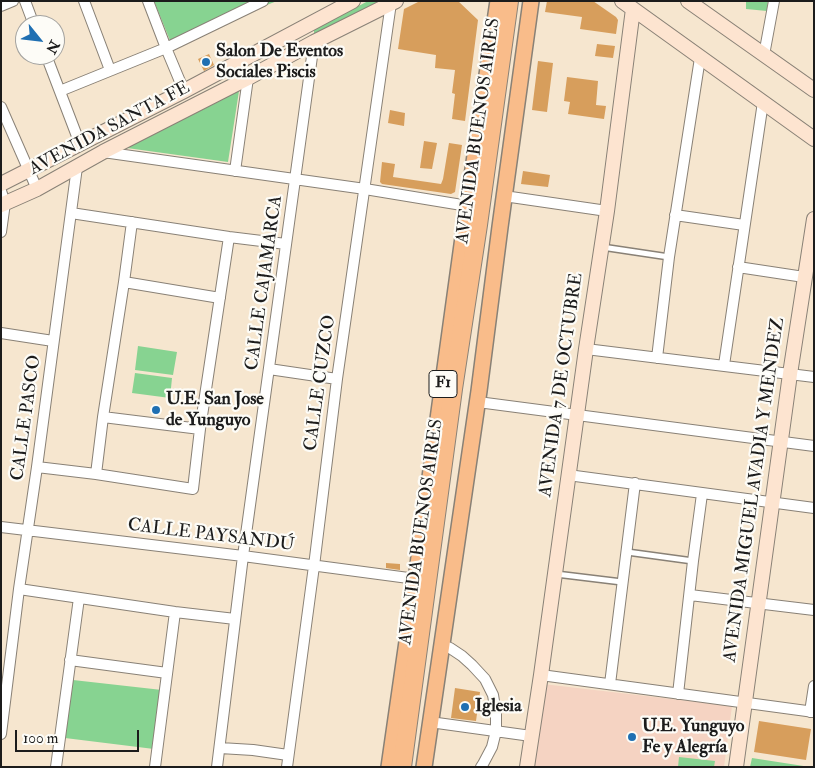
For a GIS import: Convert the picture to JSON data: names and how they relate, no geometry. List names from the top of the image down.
{
  "streets": {
    "highway": ["AVENIDA BUENOS AIRES", "F1"],
    "street": [
      "AVENIDA SANTA FE",
      "CALLE CAJAMARCA",
      "CALLE CUZCO",
      "AVENIDA 7 DE OCTUBRE",
      "CALLE PASCO",
      "AVENIDA MIGUEL AVADIA Y MENDEZ",
      "CALLE PAYSANDÚ"
    ]
  },
  "crossings": [
    ["AVENIDA SANTA FE", "CALLE CAJAMARCA"],
    ["AVENIDA SANTA FE", "CALLE CUZCO"],
    ["AVENIDA SANTA FE", "CALLE PASCO"],
    ["AVENIDA BUENOS AIRES", "CALLE PAYSANDÚ"],
    ["CALLE CAJAMARCA", "CALLE PAYSANDÚ"],
    ["CALLE CUZCO", "CALLE PAYSANDÚ"],
    ["CALLE PASCO", "CALLE PAYSANDÚ"]
  ],
  "places": [
    "Salon De Eventos Sociales Piscis",
    "U.E. San Jose de Yunguyo",
    "Iglesia",
    "U.E. Yunguyo Fe y Alegría"
  ],
  "scale_bar": "100 m",
  "north": "bottom right"
}
